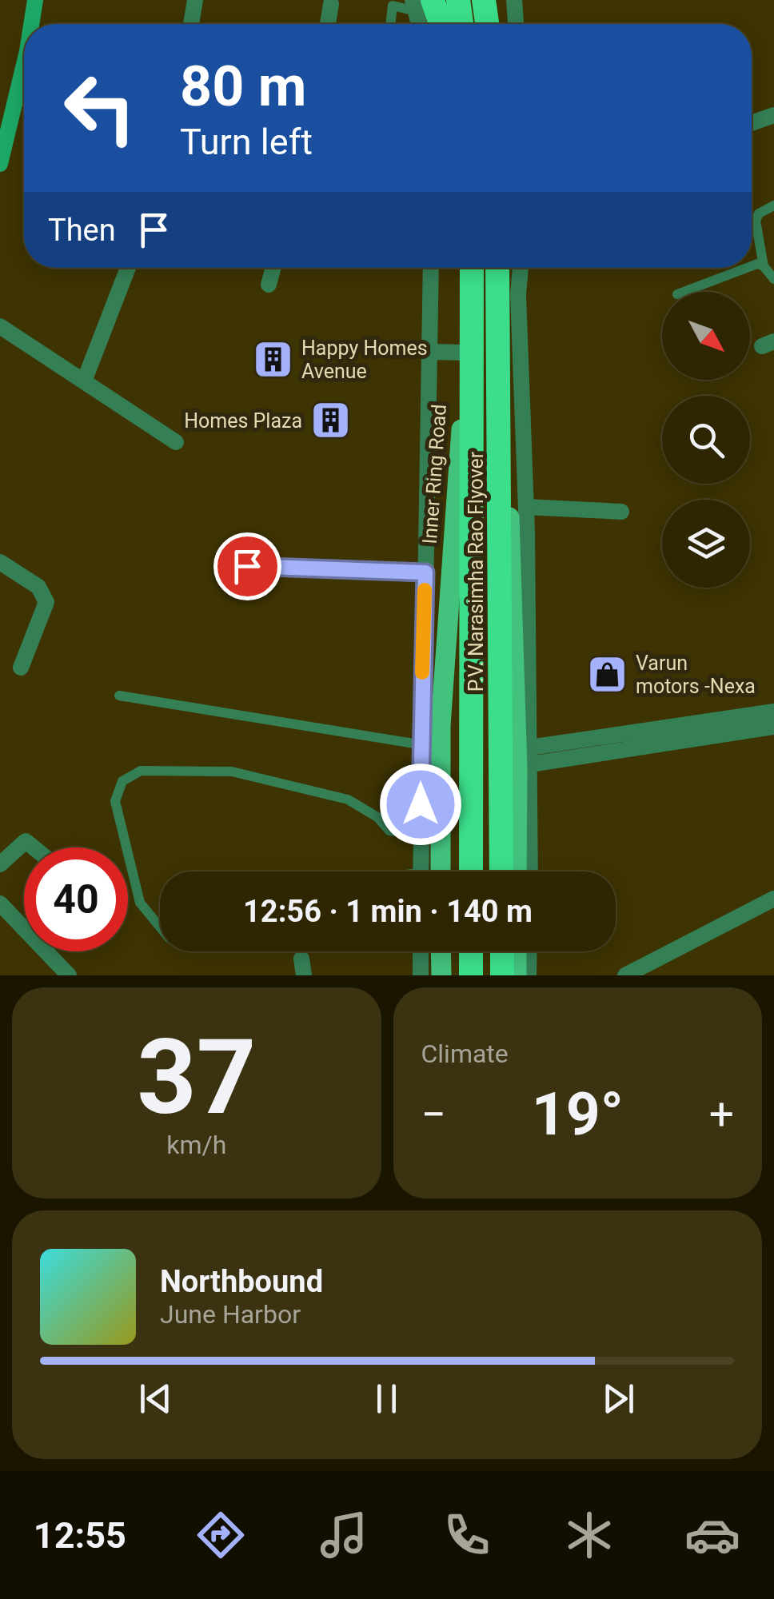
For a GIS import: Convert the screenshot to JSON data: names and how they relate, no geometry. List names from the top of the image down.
{
  "streets": {
    "highway": ["P.V. Narasimha Rao Flyover"],
    "main road": ["Inner Ring Road"]
  },
  "places": {
    "building": ["Happy Homes Avenue", "Homes Plaza"],
    "shop": ["Varun motors -Nexa"]
  },
  "north": "bottom right",
  "page": {
    "turn": ["80 m", "Turn left"],
    "then": "Then",
    "limit": "40",
    "trip": "12:56 · 1 min · 140 m",
    "tile": [
      ["37", "km/h"],
      "Climate"
    ],
    "heat": ["−", "19°", "+"],
    "song": ["Northbound", "June Harbor"],
    "tabs": "12:55"
  }
}
